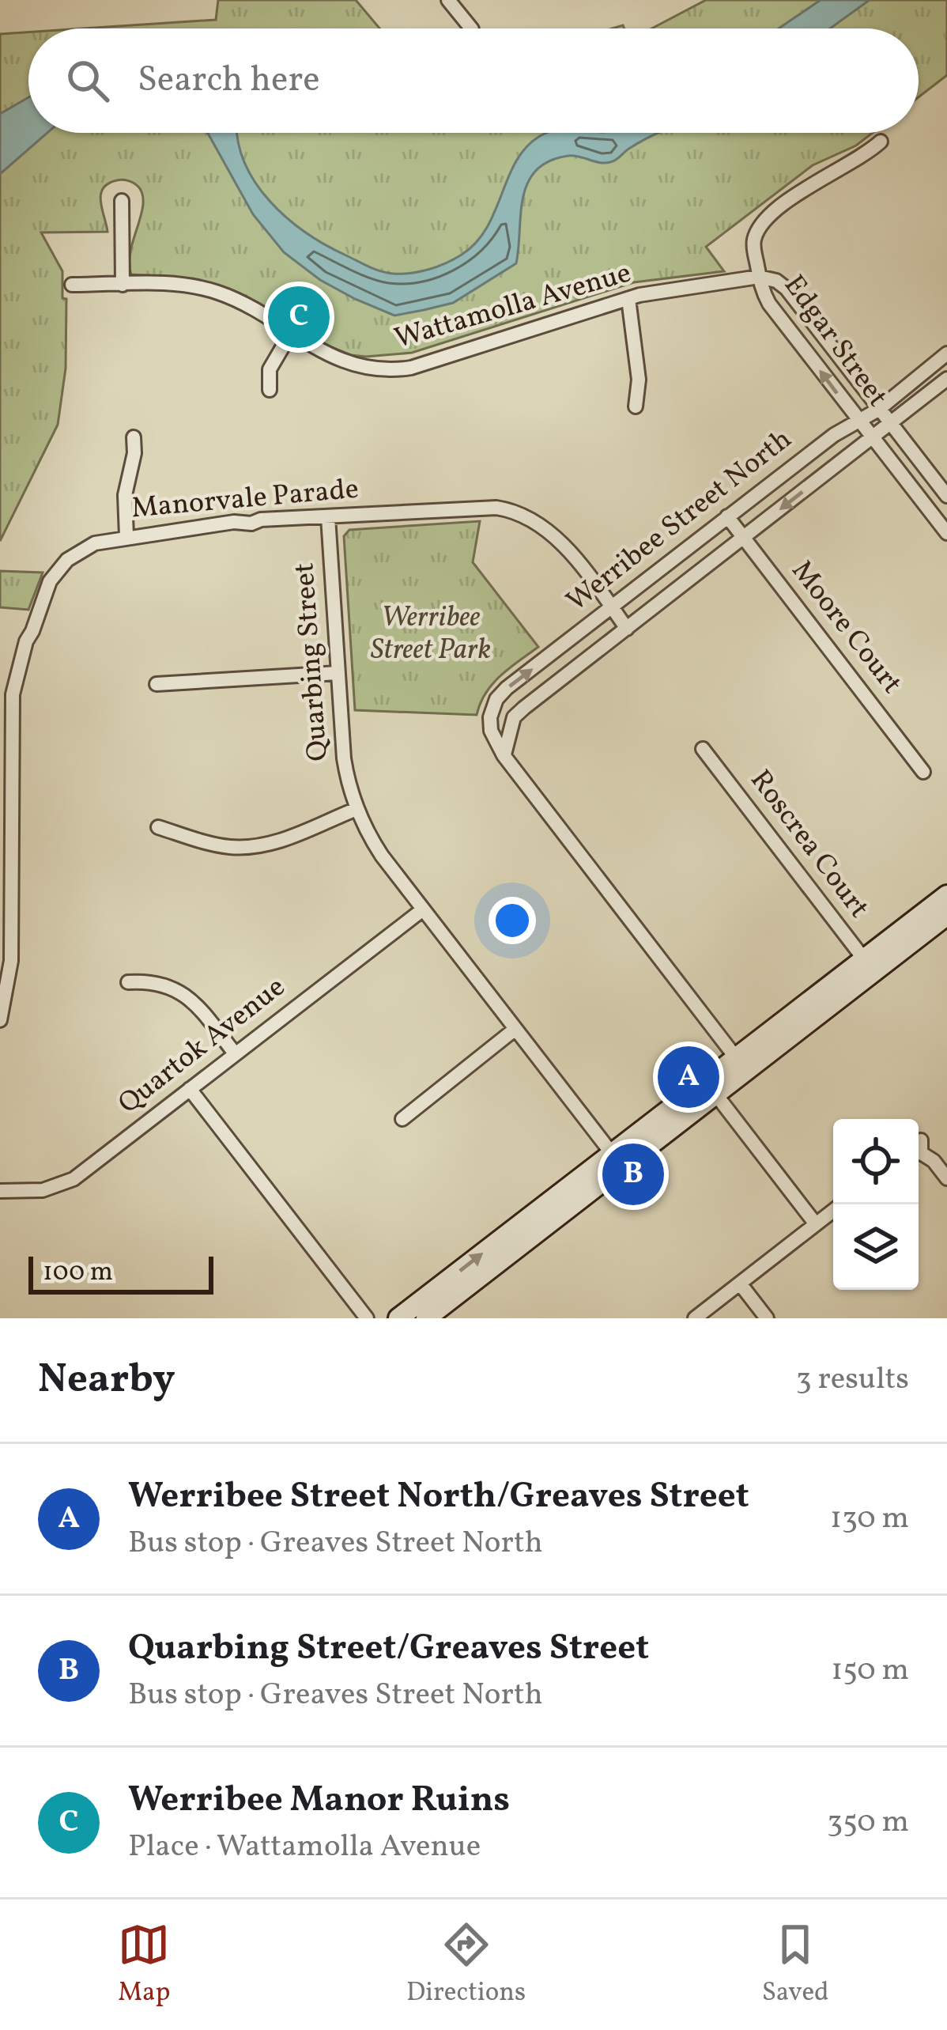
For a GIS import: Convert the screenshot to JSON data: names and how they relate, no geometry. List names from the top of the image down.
{
  "streets": {
    "street": [
      "Wattamolla Avenue",
      "Edgar Street",
      "Manorvale Parade",
      "Werribee Street North",
      "Moore Court",
      "Quarbing Street",
      "Roscrea Court",
      "Quartok Avenue"
    ]
  },
  "crossings": [
    ["Wattamolla Avenue", "Edgar Street"],
    ["Edgar Street", "Werribee Street North"],
    ["Manorvale Parade", "Werribee Street North"],
    ["Manorvale Parade", "Quarbing Street"],
    ["Werribee Street North", "Moore Court"],
    ["Quarbing Street", "Quartok Avenue"]
  ],
  "parks": ["Werribee Street Park"],
  "scale_bar": "100 m",
  "page": {
    "search": "Search here",
    "pins": ["C", "A", "B"],
    "scale": "100 m",
    "heading": ["Nearby", "3 results"],
    "list": [
      {
        "mark": "A",
        "name": "Werribee Street North/Greaves Street",
        "note": "Bus stop · Greaves Street North",
        "value": "130 m"
      },
      {
        "mark": "B",
        "name": "Quarbing Street/Greaves Street",
        "note": "Bus stop · Greaves Street North",
        "value": "150 m"
      },
      {
        "mark": "C",
        "name": "Werribee Manor Ruins",
        "note": "Place · Wattamolla Avenue",
        "value": "350 m"
      }
    ],
    "nav": ["Map", "Directions", "Saved"]
  }
}
